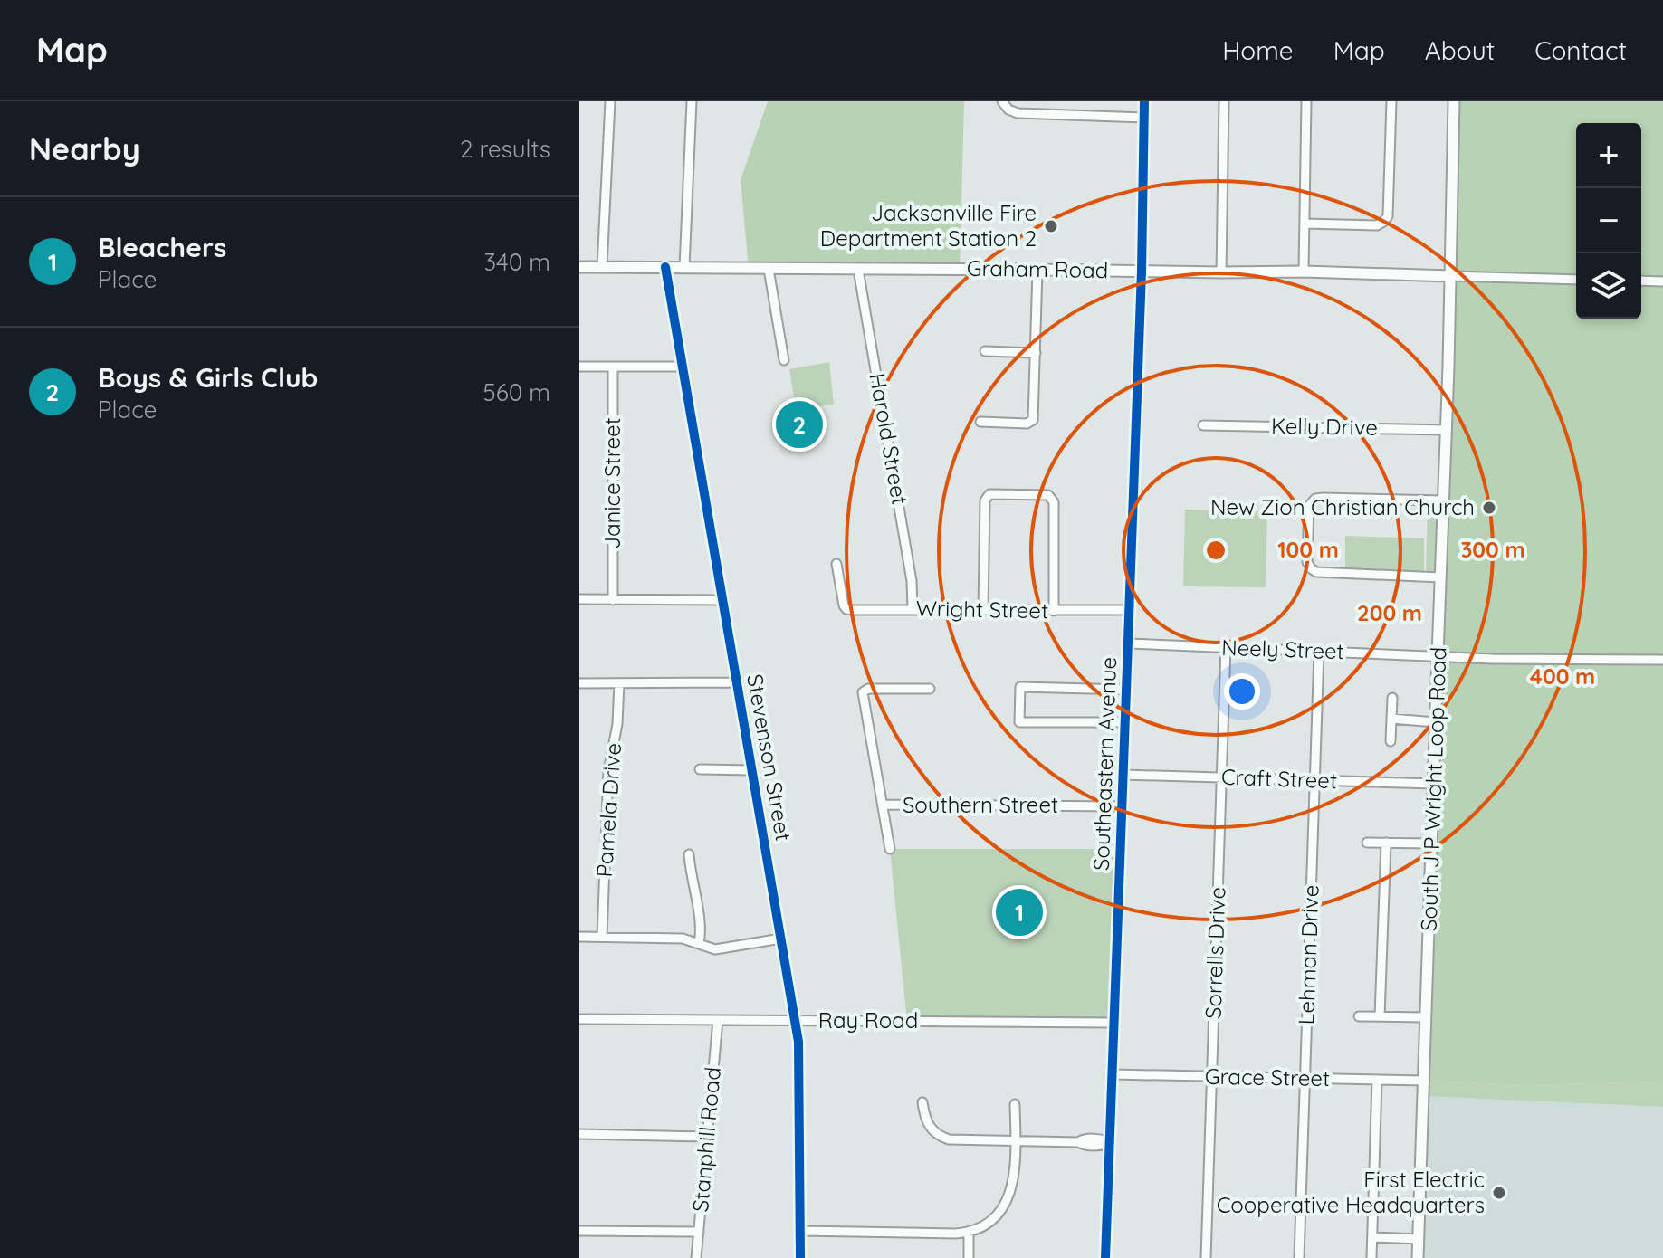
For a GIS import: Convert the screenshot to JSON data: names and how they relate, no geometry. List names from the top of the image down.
{
  "streets": {
    "main road": ["Graham Road", "South J P Wright Loop Road"],
    "street": [
      "Kelly Drive",
      "Harold Street",
      "Janice Street",
      "Wright Street",
      "Neely Street",
      "Stevenson Street",
      "Southeastern Avenue",
      "Craft Street",
      "Southern Street",
      "Pamela Drive",
      "Sorrells Drive",
      "Lehman Drive",
      "Ray Road",
      "Grace Street",
      "Stanphill Road"
    ]
  },
  "crossings": [
    ["Graham Road", "Harold Street"],
    ["Graham Road", "Stevenson Street"],
    ["Graham Road", "Southeastern Avenue"],
    ["Graham Road", "South J P Wright Loop Road"],
    ["Kelly Drive", "South J P Wright Loop Road"],
    ["Harold Street", "Wright Street"],
    ["Wright Street", "Southeastern Avenue"],
    ["Neely Street", "Southeastern Avenue"],
    ["Neely Street", "South J P Wright Loop Road"],
    ["Neely Street", "Sorrells Drive"],
    ["Neely Street", "Lehman Drive"],
    ["Stevenson Street", "Ray Road"],
    ["Southeastern Avenue", "Craft Street"],
    ["Southeastern Avenue", "Southern Street"],
    ["Southeastern Avenue", "Ray Road"],
    ["Southeastern Avenue", "Grace Street"],
    ["Craft Street", "South J P Wright Loop Road"],
    ["Craft Street", "Sorrells Drive"],
    ["Craft Street", "Lehman Drive"],
    ["South J P Wright Loop Road", "Grace Street"],
    ["Sorrells Drive", "Grace Street"],
    ["Lehman Drive", "Grace Street"],
    ["Ray Road", "Stanphill Road"]
  ],
  "places": ["Jacksonville Fire Department Station 2", "New Zion Christian Church", "First Electric Cooperative Headquarters"],
  "page": {
    "header": "Map",
    "nav": [
      "Home",
      "Map",
      "About",
      "Contact"
    ],
    "heading": ["Nearby", "2 results"],
    "map_buttons": ["+", "−"],
    "list": [
      {
        "mark": "1",
        "name": "Bleachers",
        "note": "Place",
        "value": "340 m"
      },
      {
        "mark": "2",
        "name": "Boys & Girls Club",
        "note": "Place",
        "value": "560 m"
      }
    ],
    "pins": ["2", "1"]
  },
  "rings": [
    "100 m",
    "300 m",
    "200 m",
    "400 m"
  ]
}
